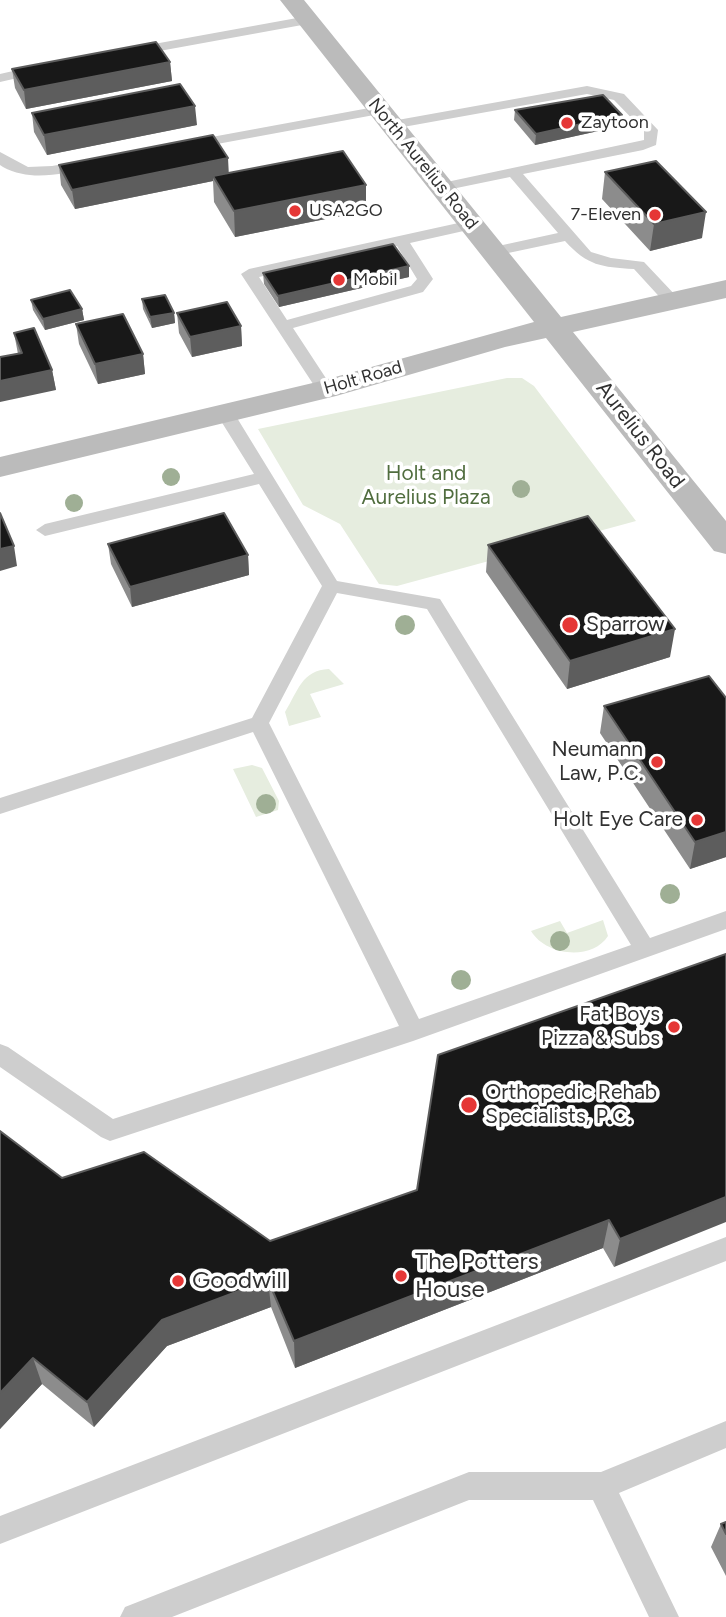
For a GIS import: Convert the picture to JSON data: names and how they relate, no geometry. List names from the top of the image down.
{
  "streets": {
    "street": ["North Aurelius Road", "Holt Road", "Aurelius Road"]
  },
  "crossings": [
    ["North Aurelius Road", "Holt Road"],
    ["North Aurelius Road", "Aurelius Road"],
    ["Holt Road", "Aurelius Road"]
  ],
  "parks": ["Holt and Aurelius Plaza"],
  "places": [
    "Zaytoon",
    "USA2GO",
    "7-Eleven",
    "Mobil",
    "Sparrow",
    "Neumann Law, P.C.",
    "Holt Eye Care",
    "Fat Boys Pizza & Subs",
    "Orthopedic Rehab Specialists, P.C.",
    "The Potters House",
    "Goodwill"
  ]
}
